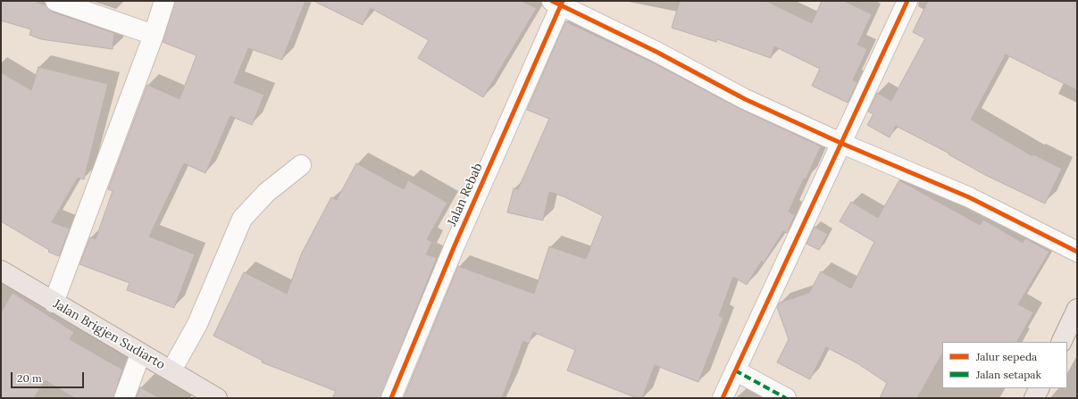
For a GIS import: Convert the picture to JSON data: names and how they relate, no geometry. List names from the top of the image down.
{
  "streets": {
    "main road": ["Jalan Brigjen Sudiarto"],
    "street": ["Jalan Rebab"]
  },
  "legend": ["Jalur sepeda", "Jalan setapak"],
  "scale_bar": "20 m"
}
